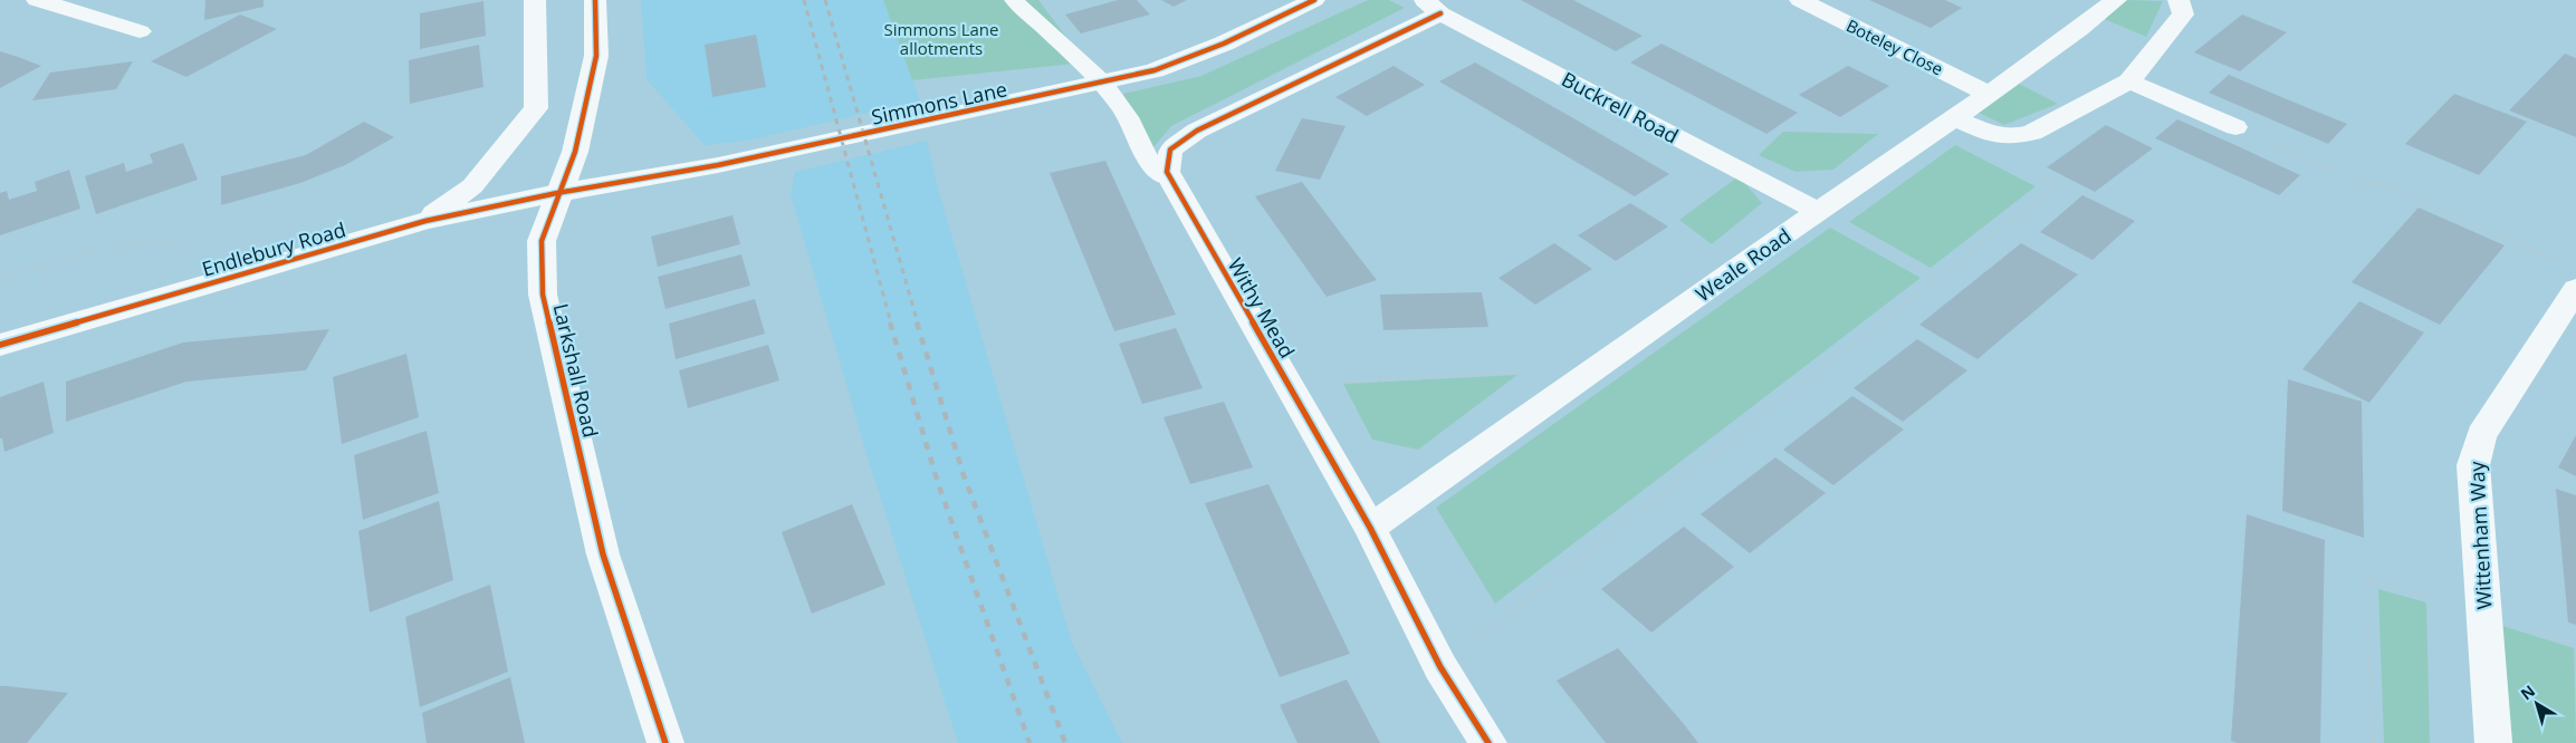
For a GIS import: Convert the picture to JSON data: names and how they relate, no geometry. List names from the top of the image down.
{
  "streets": {
    "street": [
      "Boteley Close",
      "Simmons Lane",
      "Buckrell Road",
      "Endlebury Road",
      "Weale Road",
      "Withy Mead",
      "Larkshall Road",
      "Wittenham Way"
    ]
  },
  "crossings": [
    ["Boteley Close", "Weale Road"],
    ["Simmons Lane", "Endlebury Road"],
    ["Simmons Lane", "Larkshall Road"],
    ["Buckrell Road", "Weale Road"],
    ["Buckrell Road", "Withy Mead"],
    ["Endlebury Road", "Larkshall Road"],
    ["Weale Road", "Withy Mead"]
  ],
  "parks": ["Simmons Lane allotments"],
  "north": "top left"
}
